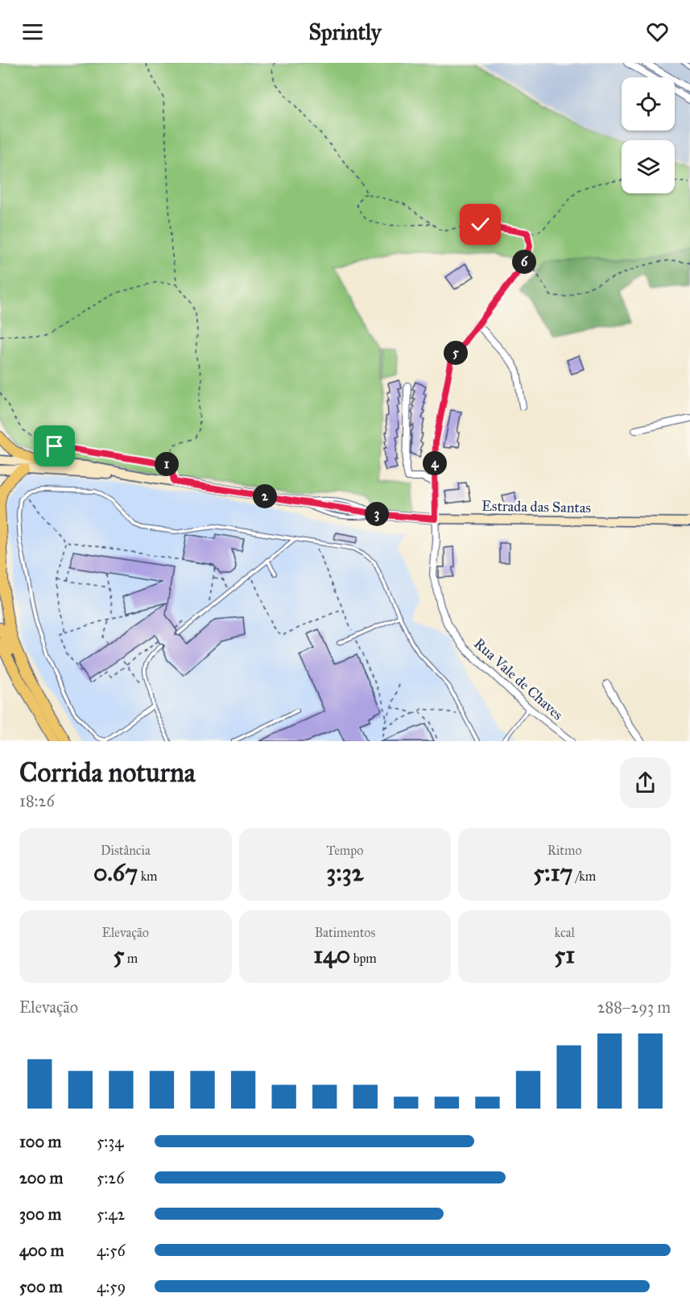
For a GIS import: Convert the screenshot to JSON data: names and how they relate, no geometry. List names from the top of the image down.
{
  "streets": {
    "main road": ["Estrada das Santas"],
    "street": ["Rua Vale de Chaves"]
  },
  "crossings": [
    ["Estrada das Santas", "Rua Vale de Chaves"]
  ],
  "page": {
    "header": "Sprintly",
    "pins": [
      "6",
      "5",
      "4",
      "1",
      "2",
      "3"
    ],
    "heading": ["Corrida noturna", "18:26"],
    "stats": [
      ["Distância", "0.67 km"],
      ["Tempo", "3:32"],
      ["Ritmo", "5:17 /km"],
      ["Elevação", "5 m"],
      ["Batimentos", "140 bpm"],
      ["kcal", "51"]
    ],
    "chart": ["Elevação", "288–293 m"],
    "list": [
      {
        "name": "100 m",
        "note": "5:34"
      },
      {
        "name": "200 m",
        "note": "5:26"
      },
      {
        "name": "300 m",
        "note": "5:42"
      },
      {
        "name": "400 m",
        "note": "4:56"
      },
      {
        "name": "500 m",
        "note": "4:59"
      }
    ]
  }
}
